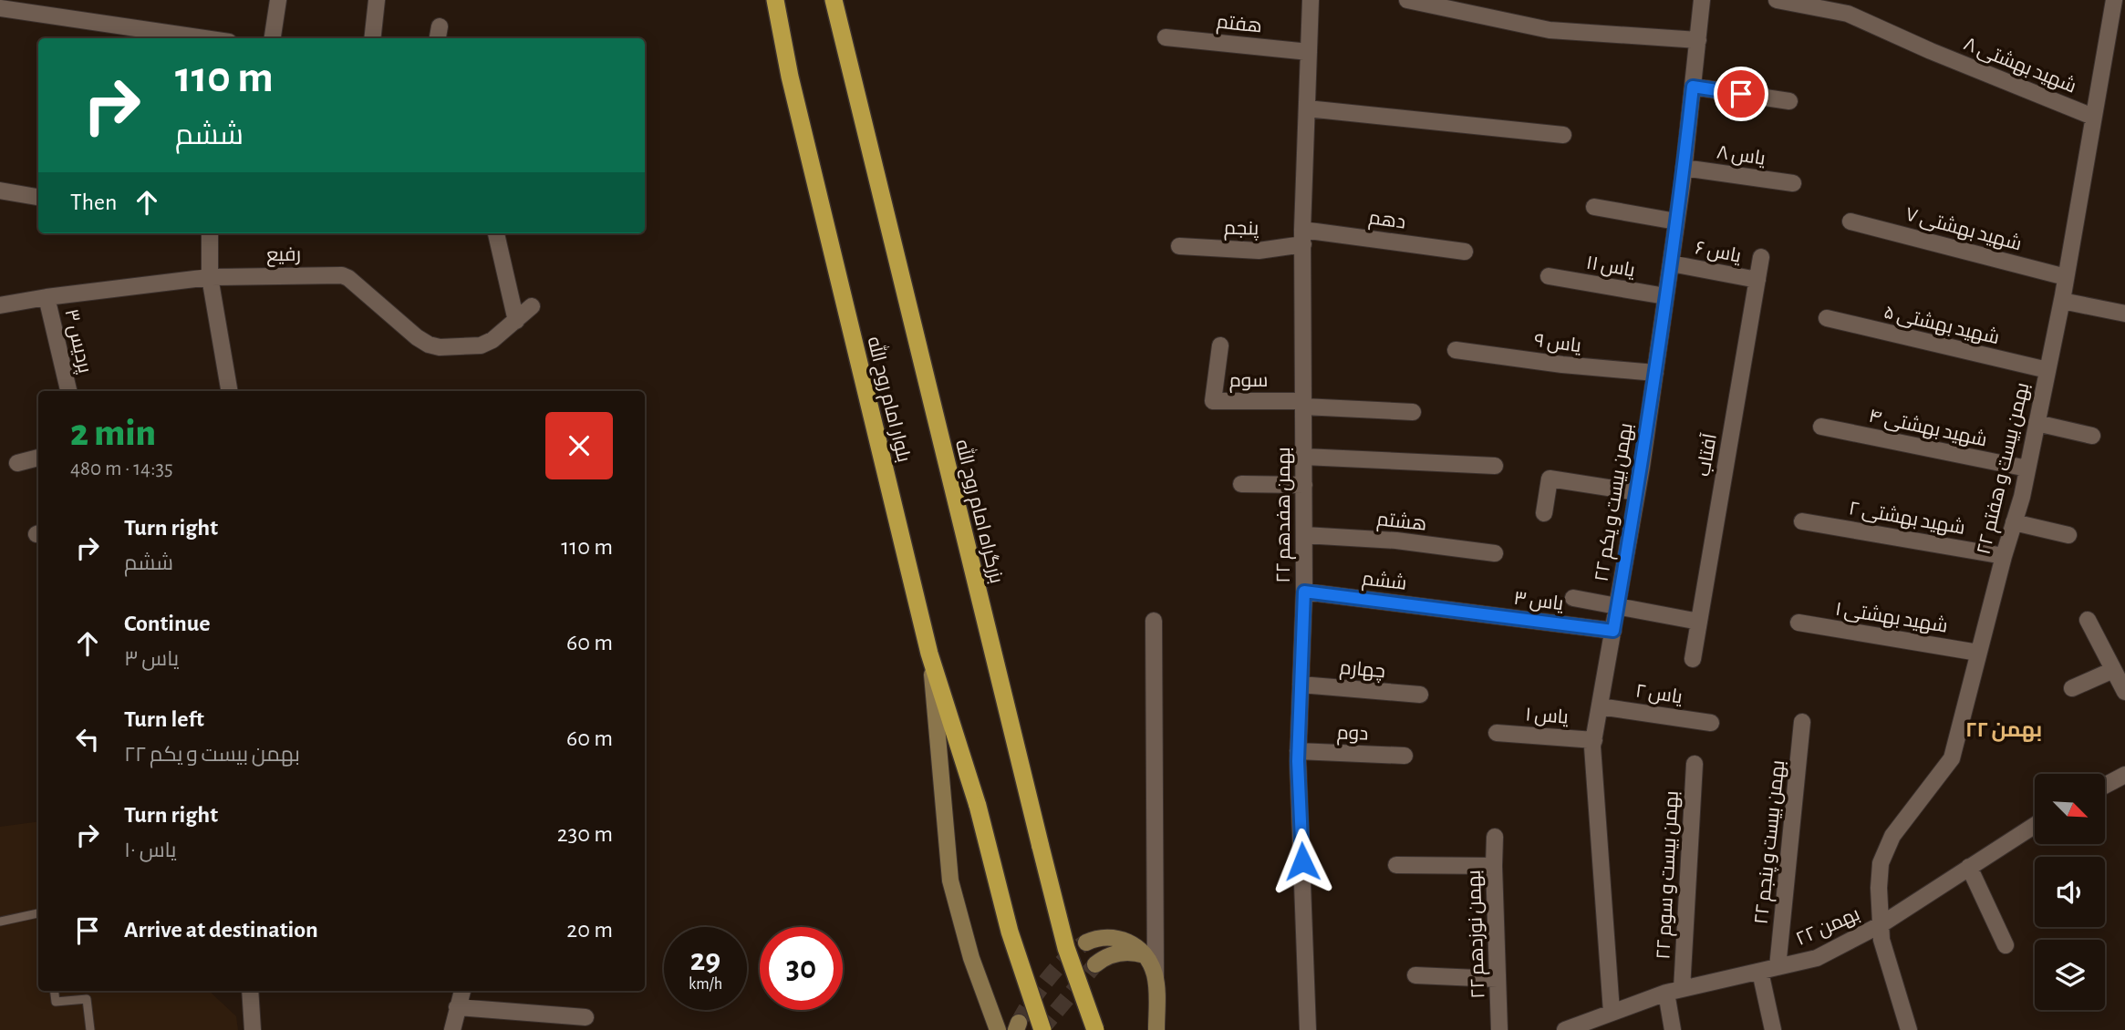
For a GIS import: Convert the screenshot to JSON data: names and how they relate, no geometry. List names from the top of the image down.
{
  "streets": {
    "highway": ["بلوار امام روح الله", "بزرگراه امام روح الله"],
    "street": [
      "هفتم",
      "شهید بهشتی ۸",
      "یاس ۸",
      "دهم",
      "پنجم",
      "شهید بهشتی ۷",
      "یاس ۶",
      "رفیع",
      "یاس ۱۱",
      "شهید بهشتی ۵",
      "پردیس ۳",
      "یاس ۹",
      "سوم",
      "شهید بهشتی ۴",
      "آفتاب",
      "۲۲ بهمن بیست و هفتم",
      "۲۲ بهمن بیست و یکم",
      "۲۲ بهمن هفدهم",
      "شهید بهشتی ۲",
      "هشتم",
      "ششم",
      "یاس ۳",
      "شهید بهشتی ۱",
      "چهارم",
      "یاس ۲",
      "یاس ۱",
      "دوم",
      "۲۲ بهمن بیست و پنجم",
      "۲۲ بهمن بیست و سوم",
      "۲۲ بهمن",
      "۲۲ بهمن نوزدهم"
    ]
  },
  "crossings": [
    ["هفتم", "۲۲ بهمن هفدهم"],
    ["شهید بهشتی ۸", "۲۲ بهمن بیست و هفتم"],
    ["یاس ۸", "۲۲ بهمن بیست و یکم"],
    ["دهم", "پنجم"],
    ["دهم", "۲۲ بهمن هفدهم"],
    ["پنجم", "۲۲ بهمن هفدهم"],
    ["شهید بهشتی ۷", "۲۲ بهمن بیست و هفتم"],
    ["یاس ۶", "آفتاب"],
    ["یاس ۶", "۲۲ بهمن بیست و یکم"],
    ["رفیع", "پردیس ۳"],
    ["یاس ۱۱", "۲۲ بهمن بیست و یکم"],
    ["شهید بهشتی ۵", "۲۲ بهمن بیست و هفتم"],
    ["یاس ۹", "۲۲ بهمن بیست و یکم"],
    ["سوم", "۲۲ بهمن هفدهم"],
    ["شهید بهشتی ۴", "۲۲ بهمن بیست و هفتم"],
    ["۲۲ بهمن بیست و هفتم", "شهید بهشتی ۲"],
    ["۲۲ بهمن بیست و هفتم", "شهید بهشتی ۱"],
    ["۲۲ بهمن بیست و هفتم", "۲۲ بهمن"],
    ["۲۲ بهمن بیست و یکم", "یاس ۳"],
    ["۲۲ بهمن بیست و یکم", "یاس ۲"],
    ["۲۲ بهمن بیست و یکم", "یاس ۱"],
    ["۲۲ بهمن بیست و یکم", "۲۲ بهمن"],
    ["۲۲ بهمن هفدهم", "هشتم"],
    ["۲۲ بهمن هفدهم", "ششم"],
    ["۲۲ بهمن هفدهم", "چهارم"],
    ["۲۲ بهمن هفدهم", "دوم"],
    ["ششم", "یاس ۳"],
    ["۲۲ بهمن بیست و پنجم", "۲۲ بهمن"],
    ["۲۲ بهمن بیست و سوم", "۲۲ بهمن"]
  ],
  "districts": ["۲۲ بهمن"],
  "north": "bottom right",
  "page": {
    "turn": ["110 m", "ششم"],
    "then": "Then",
    "heading": ["2 min", "480 m · 14:35"],
    "list": [
      {
        "name": "Turn right",
        "note": "ششم",
        "value": "110 m"
      },
      {
        "name": "Continue",
        "note": "یاس ۳",
        "value": "60 m"
      },
      {
        "name": "Turn left",
        "note": "۲۲ بهمن بیست و یکم",
        "value": "60 m"
      },
      {
        "name": "Turn right",
        "note": "یاس ۱۰",
        "value": "230 m"
      },
      {
        "name": "Arrive at destination",
        "value": "20 m"
      }
    ],
    "speed": "29 km/h",
    "limit": "30"
  }
}
